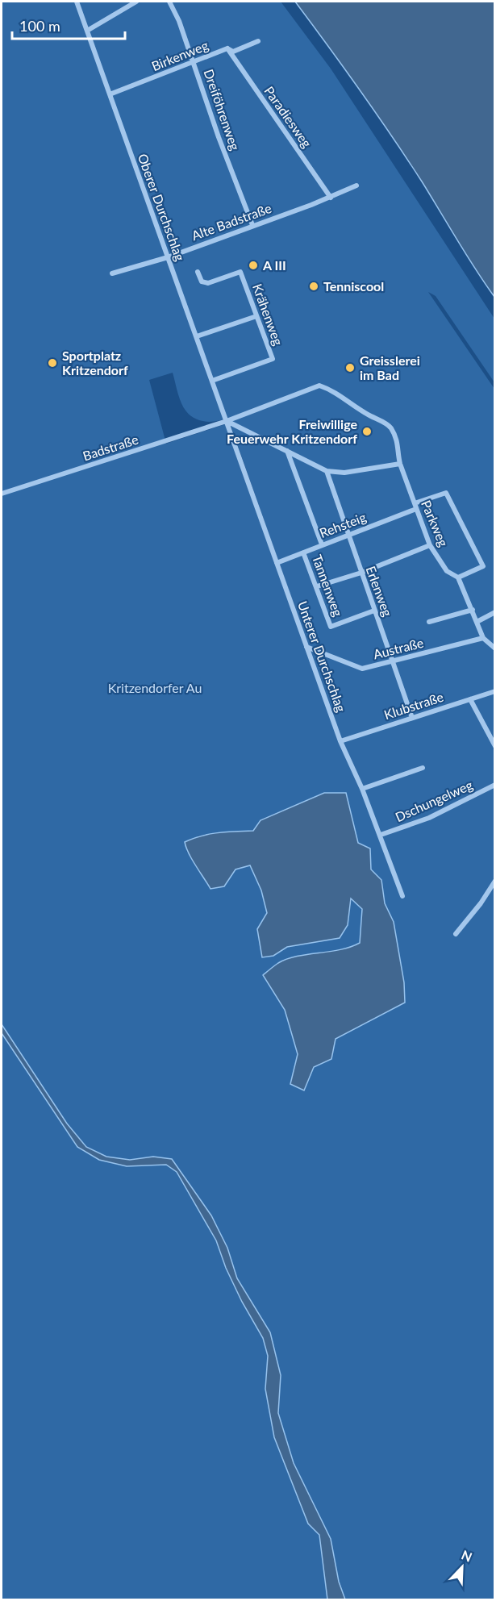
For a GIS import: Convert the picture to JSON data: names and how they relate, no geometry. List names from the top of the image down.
{
  "streets": {
    "street": [
      "Birkenweg",
      "Dreiföhrenweg",
      "Paradiesweg",
      "Oberer Durchschlag",
      "Alte Badstraße",
      "Krähenweg",
      "Badstraße",
      "Parkweg",
      "Rehsteig",
      "Tannenweg",
      "Erlenweg",
      "Austraße",
      "Unterer Durchschlag",
      "Klubstraße",
      "Dschungelweg"
    ]
  },
  "crossings": [
    ["Birkenweg", "Dreiföhrenweg"],
    ["Birkenweg", "Paradiesweg"],
    ["Birkenweg", "Oberer Durchschlag"],
    ["Dreiföhrenweg", "Alte Badstraße"],
    ["Paradiesweg", "Alte Badstraße"],
    ["Oberer Durchschlag", "Alte Badstraße"],
    ["Oberer Durchschlag", "Krähenweg"],
    ["Oberer Durchschlag", "Badstraße"],
    ["Oberer Durchschlag", "Unterer Durchschlag"],
    ["Badstraße", "Parkweg"],
    ["Badstraße", "Unterer Durchschlag"],
    ["Parkweg", "Rehsteig"],
    ["Parkweg", "Austraße"],
    ["Rehsteig", "Tannenweg"],
    ["Rehsteig", "Erlenweg"],
    ["Rehsteig", "Unterer Durchschlag"],
    ["Tannenweg", "Erlenweg"],
    ["Erlenweg", "Austraße"],
    ["Erlenweg", "Klubstraße"],
    ["Austraße", "Unterer Durchschlag"],
    ["Unterer Durchschlag", "Klubstraße"],
    ["Unterer Durchschlag", "Dschungelweg"]
  ],
  "parks": ["Kritzendorfer Au"],
  "places": [
    "A III",
    "Tenniscool",
    "Sportplatz Kritzendorf",
    "Greisslerei im Bad",
    "Freiwillige Feuerwehr Kritzendorf"
  ],
  "scale_bar": "100 m",
  "north": "top right"
}
